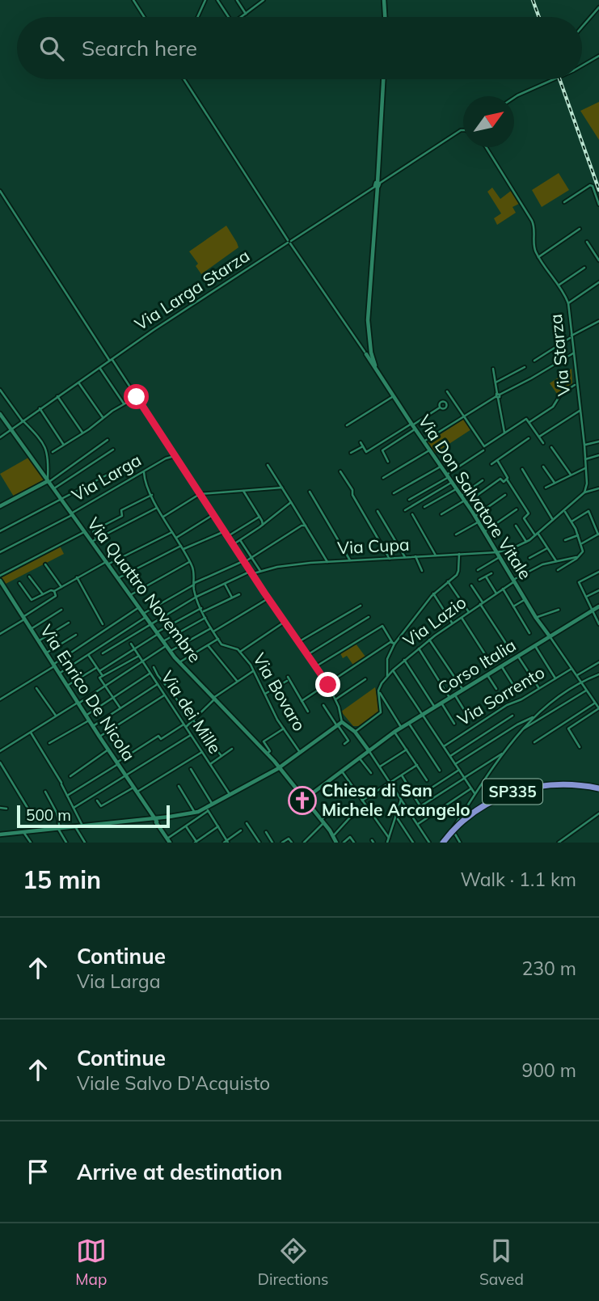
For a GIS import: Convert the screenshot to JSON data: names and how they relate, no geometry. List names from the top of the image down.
{
  "streets": {
    "highway": ["SP335"],
    "street": [
      "Via Larga Starza",
      "Via Starza",
      "Via Larga",
      "Via Don Salvatore Vitale",
      "Via Cupa",
      "Via Quattro Novembre",
      "Via Lazio",
      "Corso Italia",
      "Via Bovaro",
      "Via Enrico De Nicola",
      "Via Sorrento",
      "Via dei Mille"
    ]
  },
  "crossings": [
    ["Via Larga Starza", "Via Don Salvatore Vitale"],
    ["Via Larga Starza", "Via Quattro Novembre"],
    ["Via Starza", "Via Cupa"],
    ["Via Larga", "Via Quattro Novembre"],
    ["Via Larga", "Via Bovaro"],
    ["Via Don Salvatore Vitale", "Via Cupa"],
    ["Via Don Salvatore Vitale", "Via Lazio"],
    ["Via Don Salvatore Vitale", "Corso Italia"],
    ["Via Cupa", "Via Quattro Novembre"],
    ["Via Cupa", "Via Bovaro"],
    ["Via Quattro Novembre", "Corso Italia"]
  ],
  "places": {
    "church": ["Chiesa di San Michele Arcangelo"]
  },
  "scale_bar": "500 m",
  "north": "top right",
  "page": {
    "search": "Search here",
    "scale": "500 m",
    "heading": ["15 min", "Walk · 1.1 km"],
    "list": [
      ["Continue", "Via Larga", "230 m"],
      ["Continue", "Viale Salvo D'Acquisto", "900 m"],
      "Arrive at destination"
    ],
    "nav": ["Map", "Directions", "Saved"]
  }
}
